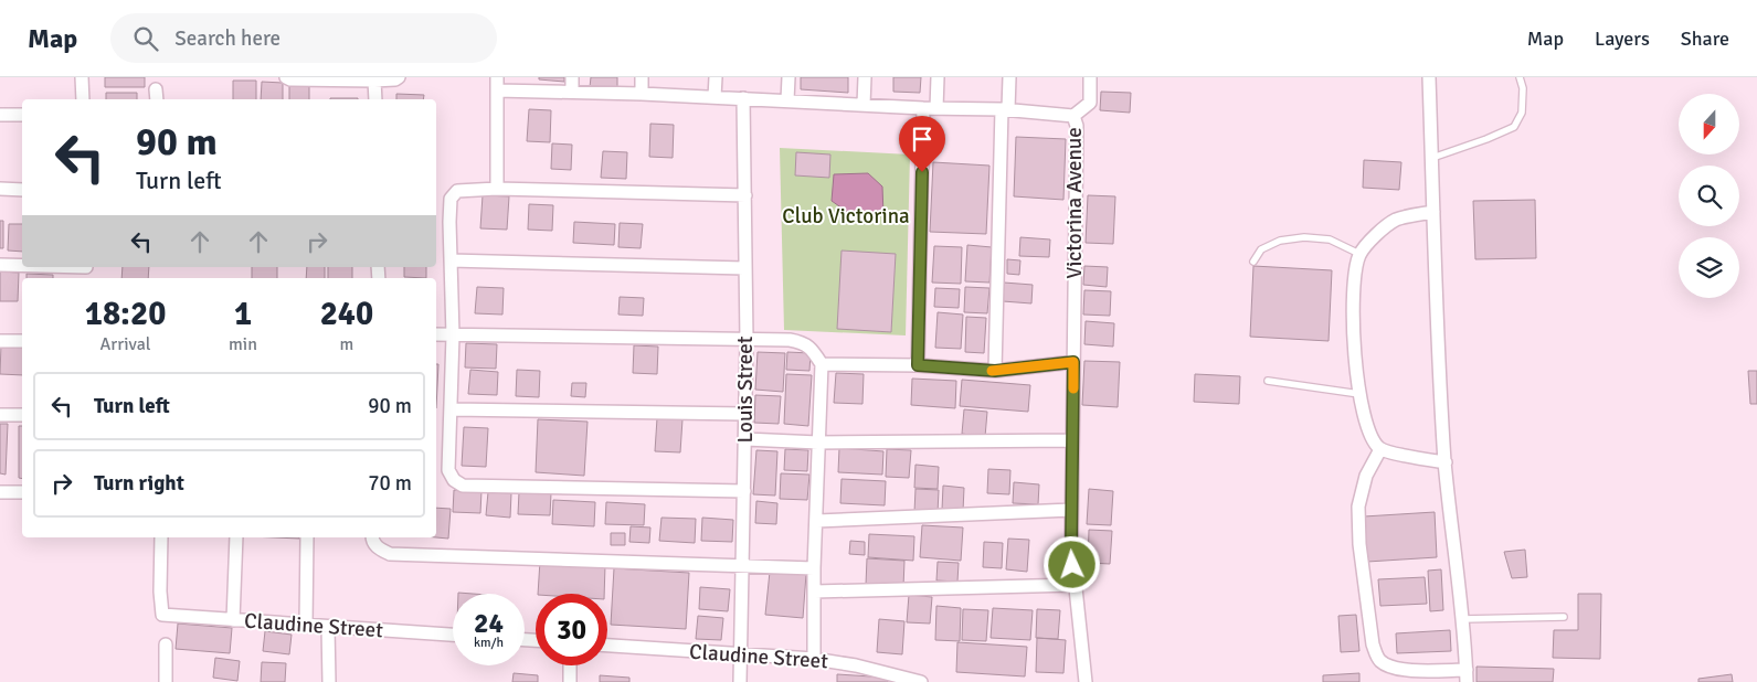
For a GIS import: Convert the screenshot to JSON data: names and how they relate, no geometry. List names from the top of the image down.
{
  "streets": {
    "street": ["Victorina Avenue", "Louis Street", "Claudine Street"]
  },
  "crossings": [
    ["Victorina Avenue", "Louis Street"],
    ["Louis Street", "Claudine Street"]
  ],
  "parks": ["Club Victorina"],
  "north": "bottom",
  "page": {
    "header": "Map",
    "search": "Search here",
    "nav": ["Map", "Layers", "Share"],
    "turn": ["90 m", "Turn left"],
    "eta": [
      "18:20",
      "Arrival",
      "1",
      "min",
      "240",
      "m"
    ],
    "list": [
      {
        "name": "Turn left",
        "value": "90 m"
      },
      {
        "name": "Turn right",
        "value": "70 m"
      }
    ],
    "speed": "24 km/h",
    "limit": "30"
  }
}
